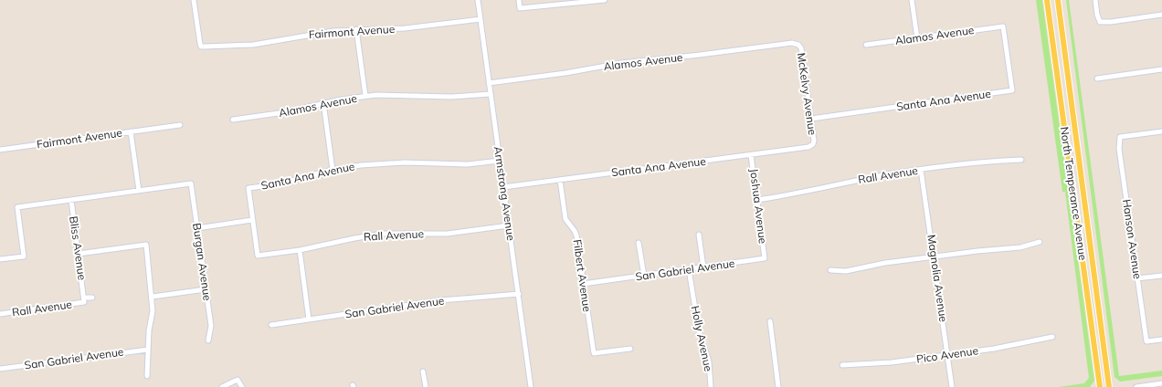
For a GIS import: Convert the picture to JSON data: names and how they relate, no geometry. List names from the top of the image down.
{
  "streets": {
    "main road": ["North Temperance Avenue"],
    "street": [
      "Fairmont Avenue",
      "Alamos Avenue",
      "McKelvy Avenue",
      "Santa Ana Avenue",
      "Rall Avenue",
      "Armstrong Avenue",
      "Joshua Avenue",
      "Hanson Avenue",
      "Bliss Avenue",
      "Burgan Avenue",
      "San Gabriel Avenue",
      "Filbert Avenue",
      "Magnolia Avenue",
      "Holly Avenue",
      "Pico Avenue"
    ]
  },
  "crossings": [
    ["Fairmont Avenue", "Armstrong Avenue"],
    ["Alamos Avenue", "McKelvy Avenue"],
    ["Alamos Avenue", "Santa Ana Avenue"],
    ["Alamos Avenue", "Armstrong Avenue"],
    ["McKelvy Avenue", "Santa Ana Avenue"],
    ["Santa Ana Avenue", "Rall Avenue"],
    ["Santa Ana Avenue", "Armstrong Avenue"],
    ["Santa Ana Avenue", "Joshua Avenue"],
    ["Santa Ana Avenue", "Filbert Avenue"],
    ["Rall Avenue", "Armstrong Avenue"],
    ["Rall Avenue", "Joshua Avenue"],
    ["Rall Avenue", "Bliss Avenue"],
    ["Rall Avenue", "Magnolia Avenue"],
    ["Armstrong Avenue", "San Gabriel Avenue"],
    ["Joshua Avenue", "San Gabriel Avenue"],
    ["San Gabriel Avenue", "Filbert Avenue"],
    ["San Gabriel Avenue", "Holly Avenue"],
    ["Magnolia Avenue", "Pico Avenue"]
  ]
}
